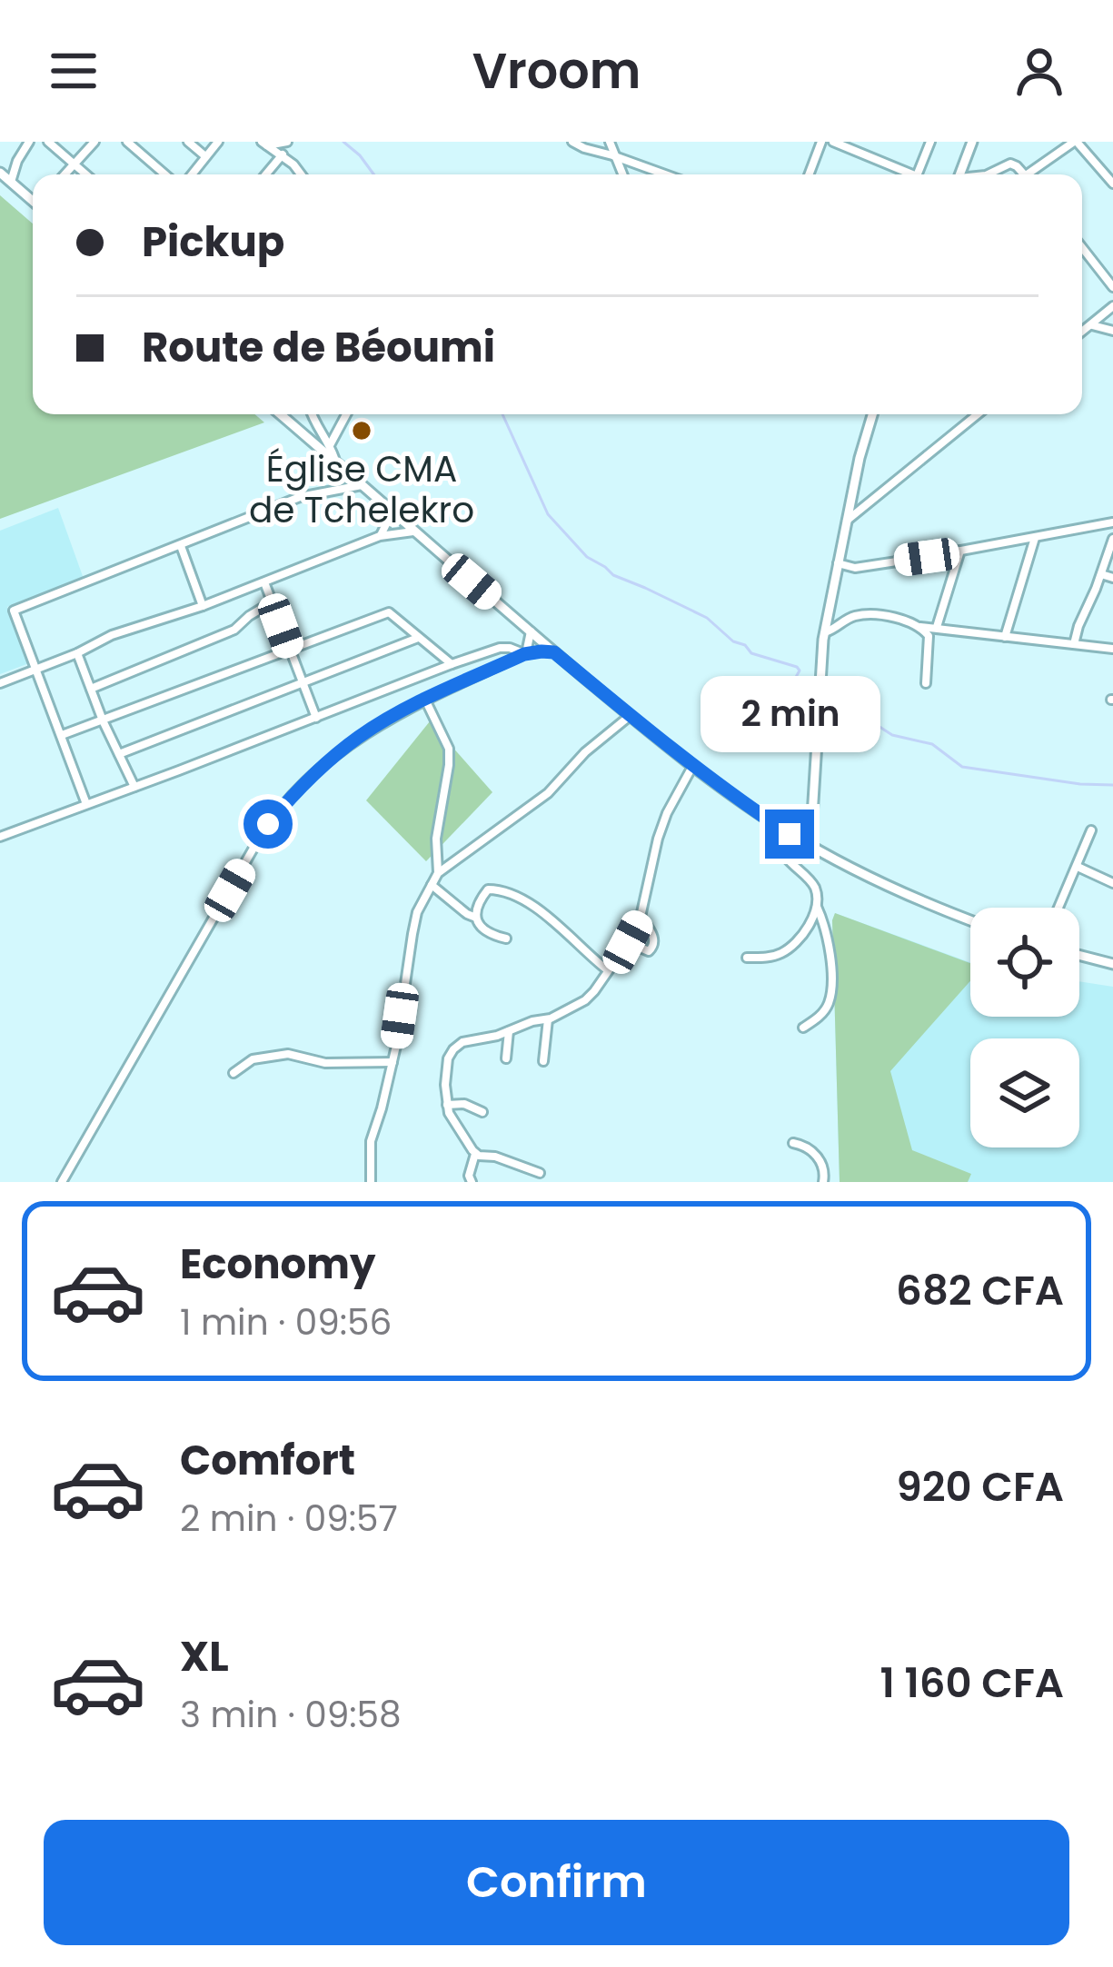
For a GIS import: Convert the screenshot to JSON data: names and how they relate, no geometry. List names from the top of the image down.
{
  "places": ["Église CMA de Tchelekro"],
  "page": {
    "header": "Vroom",
    "banner": ["Pickup", "Route de Béoumi"],
    "bubble": "2 min",
    "list": [
      {
        "name": "Economy",
        "note": "1 min · 09:56",
        "value": "682 CFA"
      },
      {
        "name": "Comfort",
        "note": "2 min · 09:57",
        "value": "920 CFA"
      },
      {
        "name": "XL",
        "note": "3 min · 09:58",
        "value": "1 160 CFA"
      }
    ],
    "buttons": "Confirm"
  }
}
